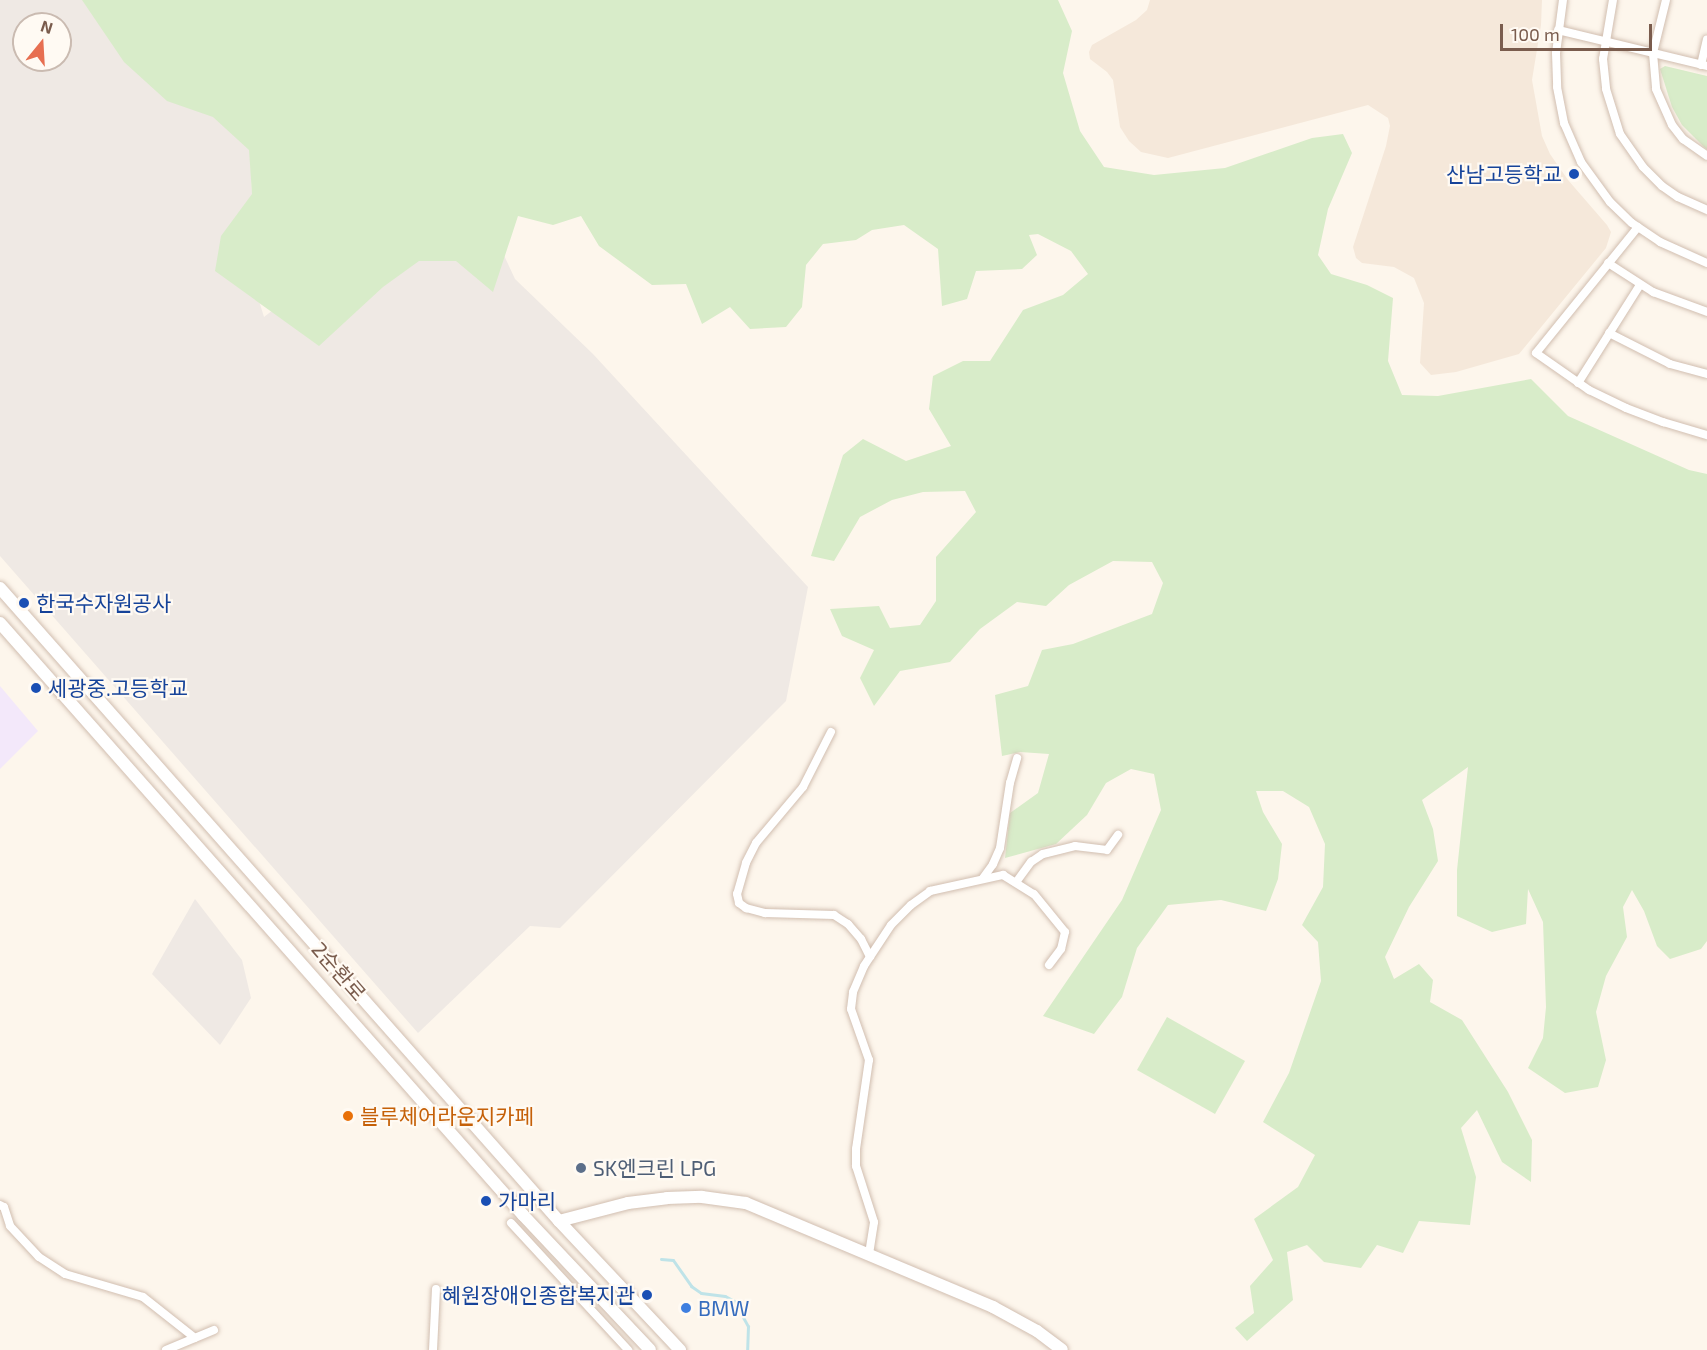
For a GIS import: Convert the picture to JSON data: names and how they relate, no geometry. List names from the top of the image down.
{
  "streets": {
    "street": ["2순환로"]
  },
  "places": [
    "산남고등학교",
    "한국수자원공사",
    "세광중.고등학교",
    "블루체어라운지카페",
    "SK엔크린 LPG",
    "가마리",
    "혜원장애인종합복지관",
    "BMW"
  ],
  "scale_bar": "100 m",
  "north": "top"
}
